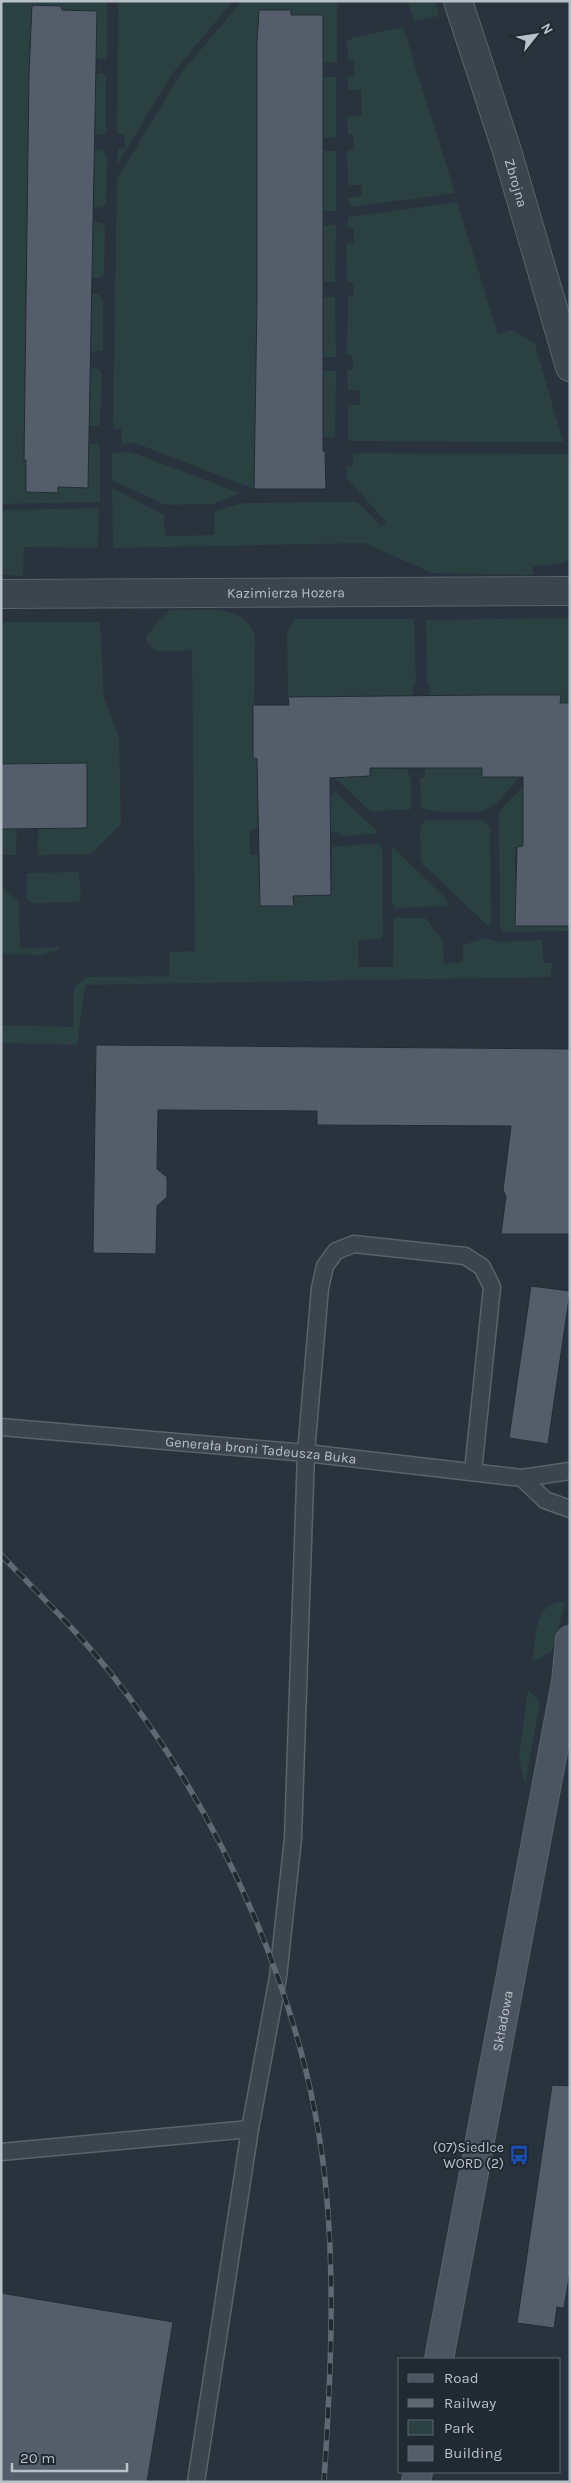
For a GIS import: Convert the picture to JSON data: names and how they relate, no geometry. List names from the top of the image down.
{
  "streets": {
    "main road": ["Składowa"],
    "street": ["Zbrojna", "Kazimierza Hozera"],
    "lane": ["Generała broni Tadeusza Buka"]
  },
  "places": {
    "bus stop": ["(07)Siedlce WORD (2)"]
  },
  "legend": [
    "Road",
    "Railway",
    "Park",
    "Building"
  ],
  "scale_bar": "20 m",
  "north": "top right"
}
